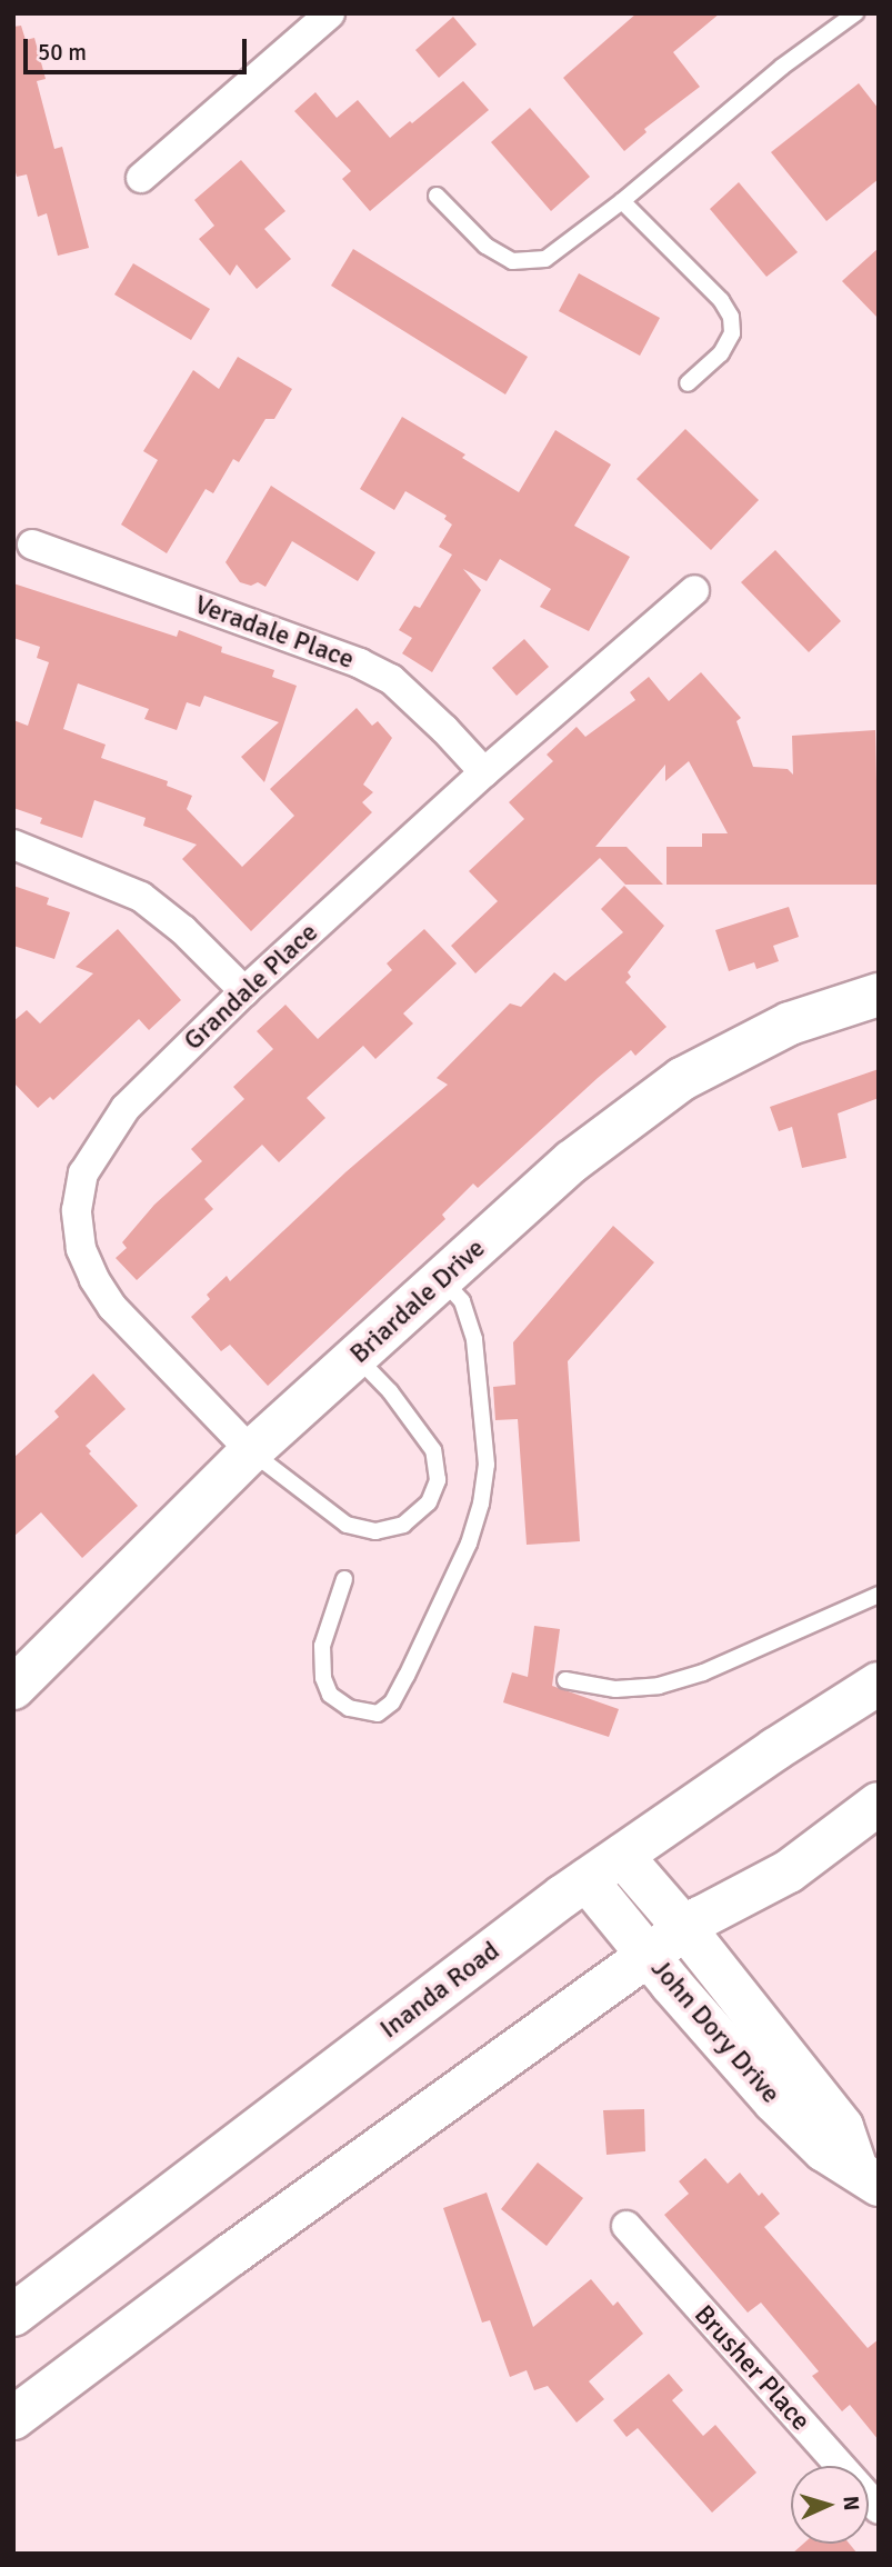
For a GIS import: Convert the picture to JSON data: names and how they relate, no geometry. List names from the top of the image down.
{
  "streets": {
    "street": [
      "Veradale Place",
      "Grandale Place",
      "Briardale Drive",
      "Inanda Road",
      "John Dory Drive",
      "Brusher Place"
    ]
  },
  "crossings": [
    ["Veradale Place", "Grandale Place"],
    ["Grandale Place", "Briardale Drive"],
    ["Inanda Road", "John Dory Drive"]
  ],
  "scale_bar": "50 m",
  "north": "right"
}
